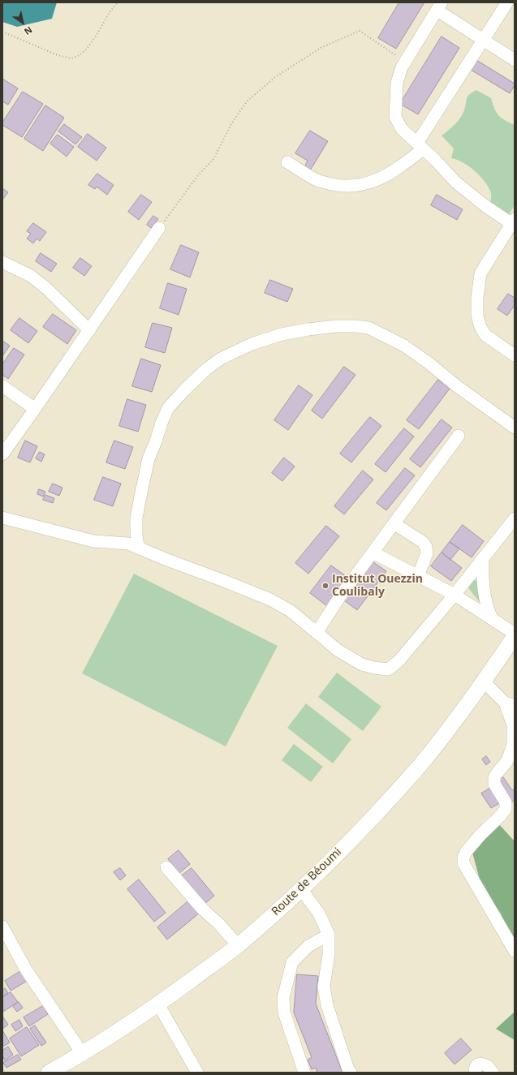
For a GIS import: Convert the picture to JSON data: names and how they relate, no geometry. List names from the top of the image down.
{
  "streets": {
    "main road": ["Route de Béoumi"]
  },
  "places": ["Institut Ouezzin Coulibaly"],
  "north": "bottom right"
}
